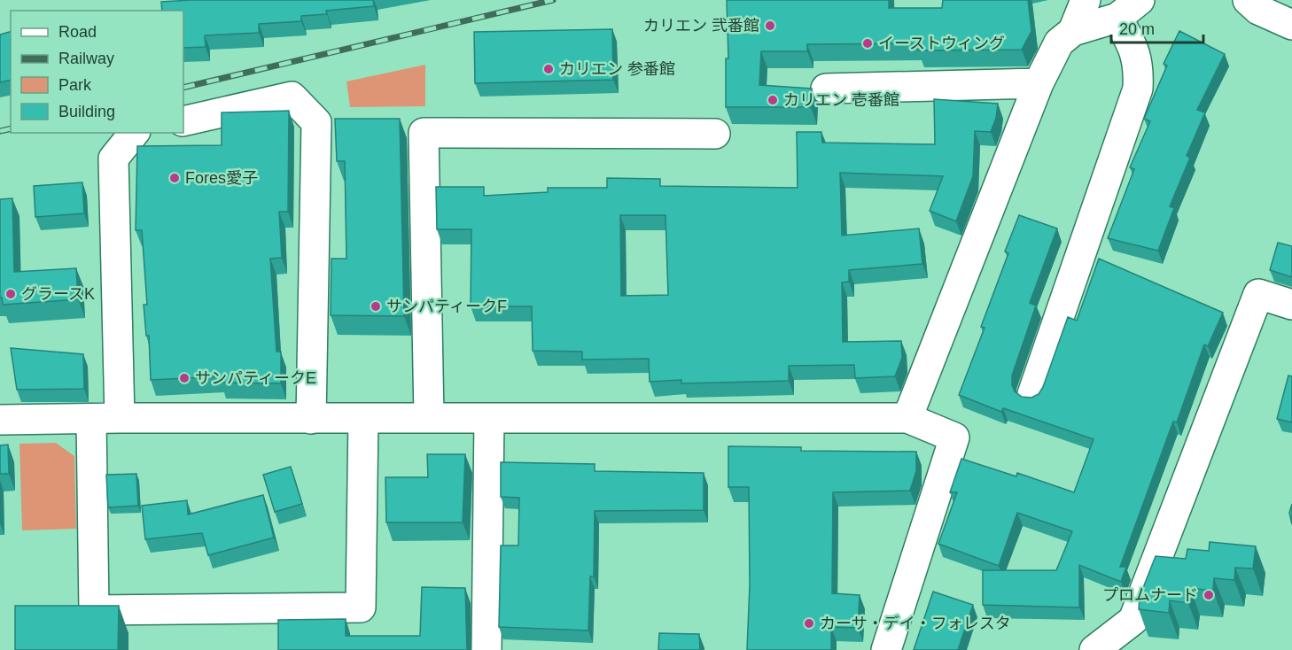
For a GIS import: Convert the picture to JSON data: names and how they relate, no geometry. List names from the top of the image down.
{
  "places": [
    "カリエン 弐番館",
    "イーストウィング",
    "カリエン 参番館",
    "カリエン 壱番館",
    "Fores愛子",
    "グラースK",
    "サンパティークF",
    "サンパティークE",
    "プロムナード",
    "カーサ・デイ・フォレスタ"
  ],
  "legend": [
    "Road",
    "Railway",
    "Park",
    "Building"
  ],
  "scale_bar": "20 m"
}
